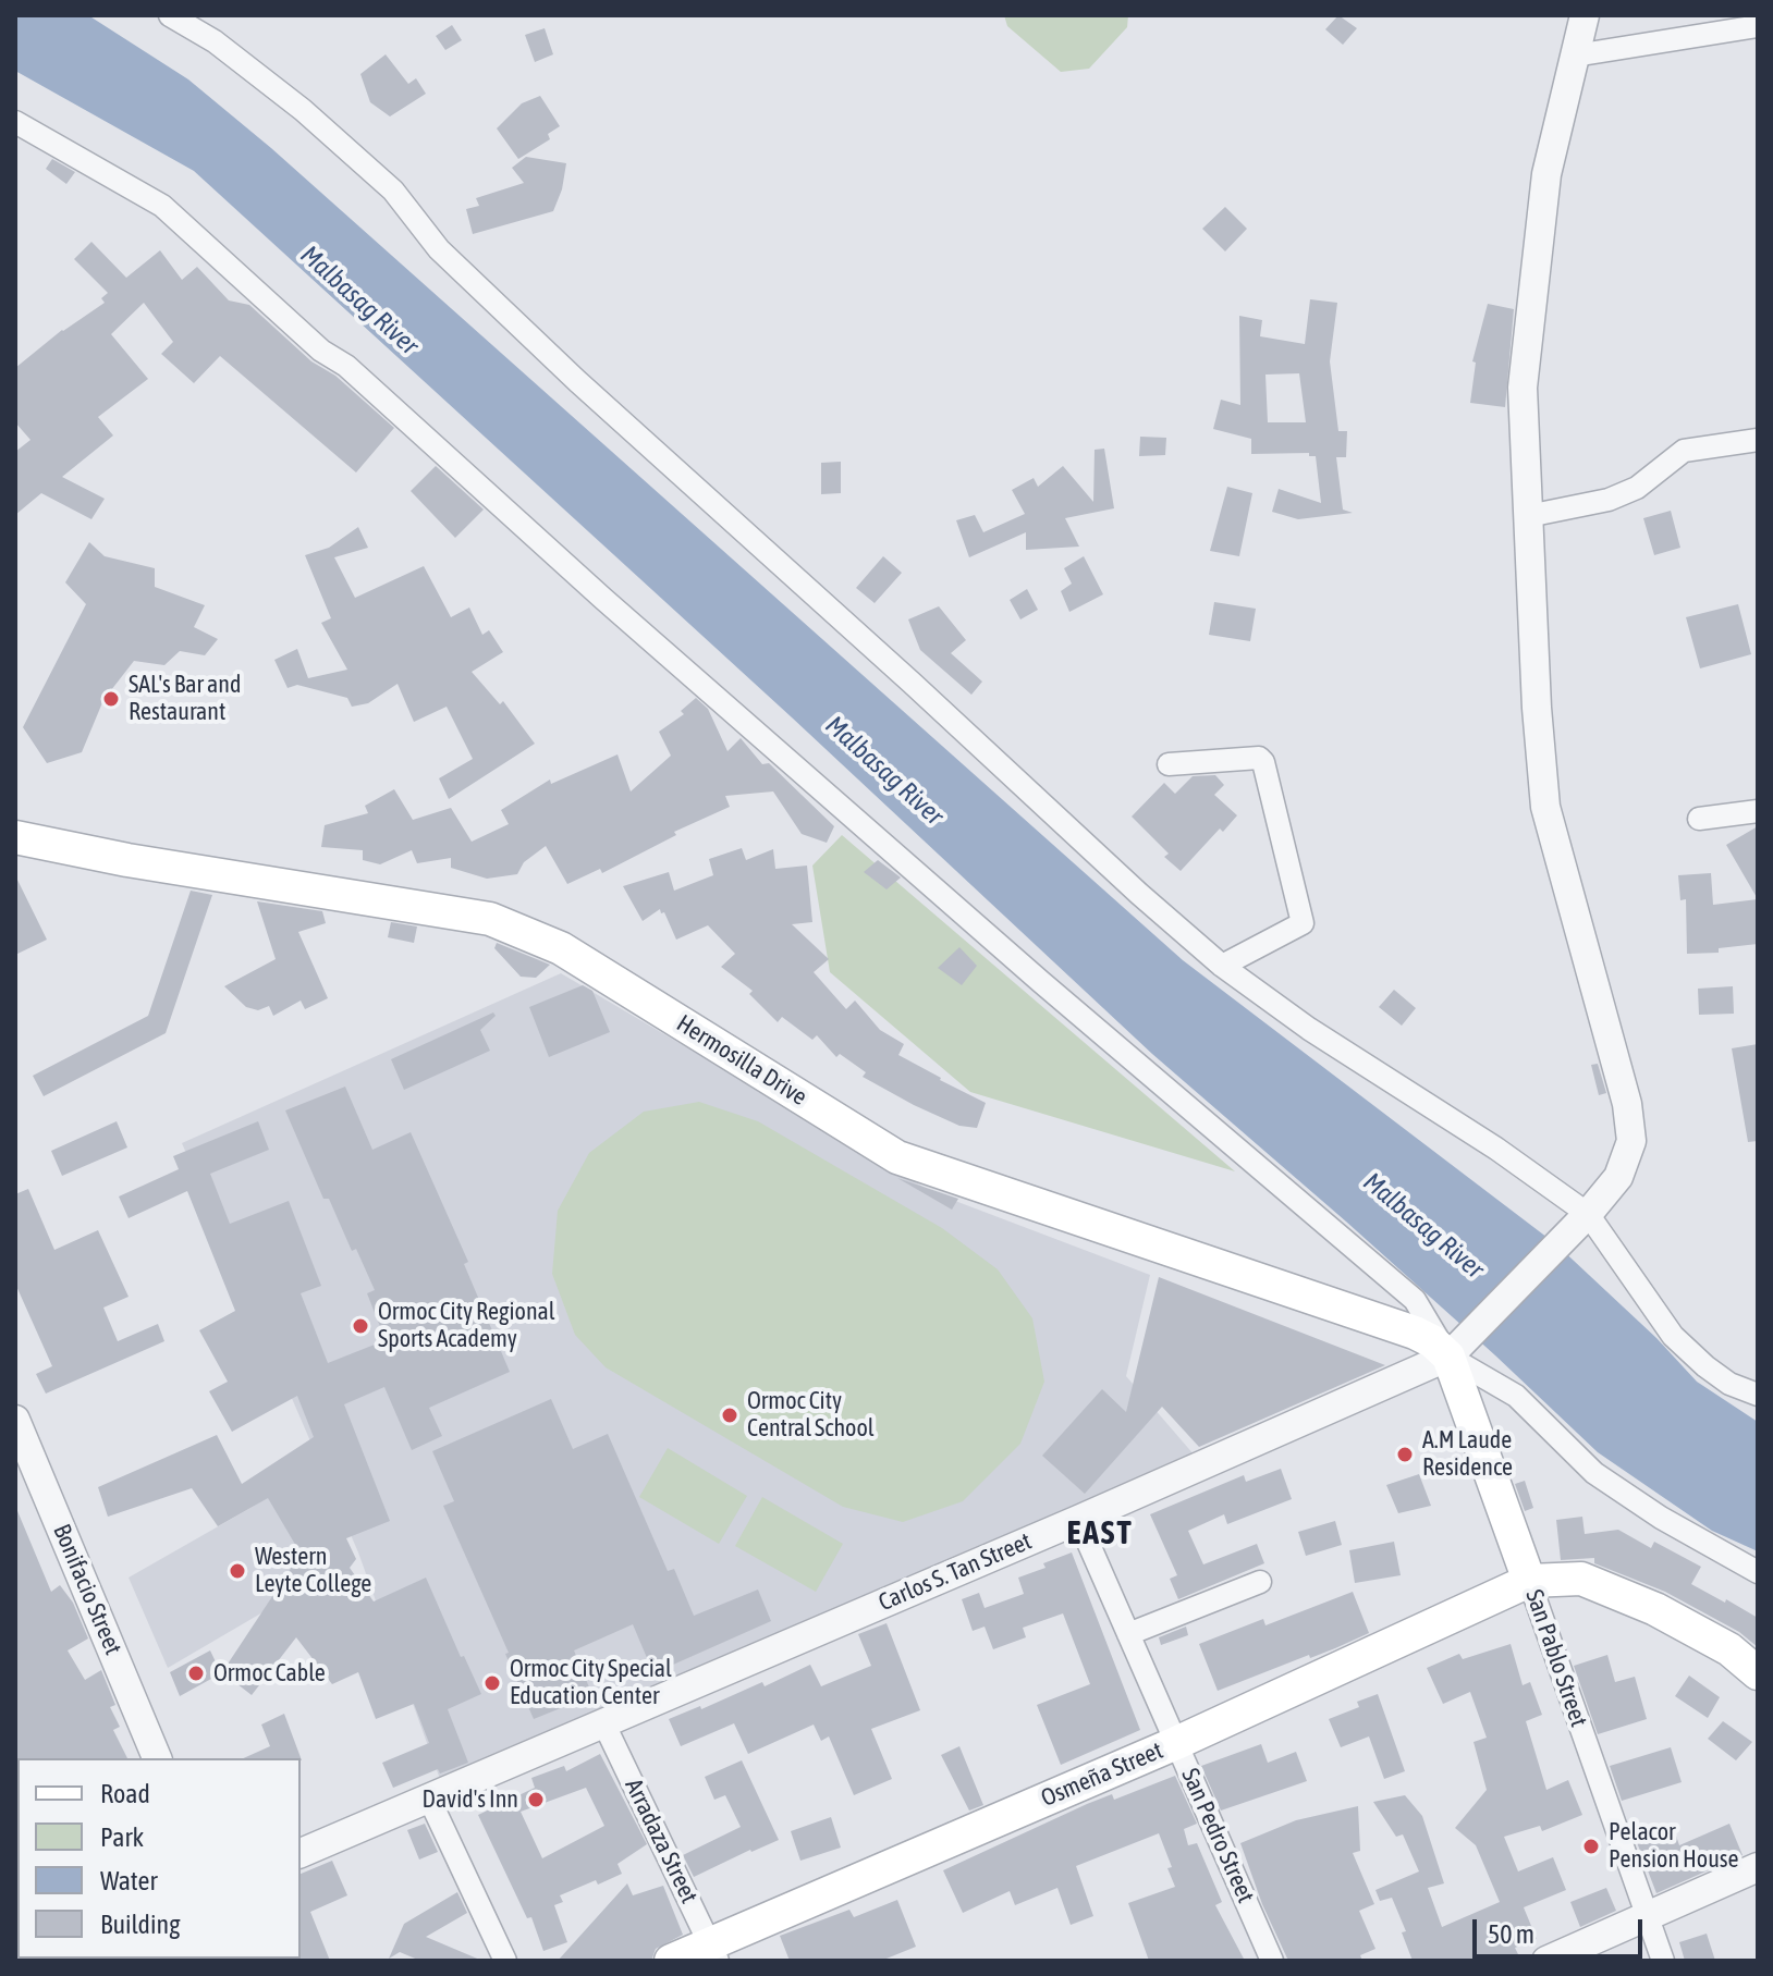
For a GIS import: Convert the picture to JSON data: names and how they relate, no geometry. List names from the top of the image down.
{
  "streets": {
    "main road": ["Hermosilla Drive", "San Pablo Street", "Osmeña Street"],
    "street": [
      "Carlos S. Tan Street",
      "Bonifacio Street",
      "San Pedro Street",
      "Arradaza Street"
    ]
  },
  "crossings": [
    ["Hermosilla Drive", "Carlos S. Tan Street"],
    ["Hermosilla Drive", "San Pablo Street"],
    ["Carlos S. Tan Street", "San Pablo Street"],
    ["Carlos S. Tan Street", "San Pedro Street"],
    ["Carlos S. Tan Street", "Arradaza Street"],
    ["San Pablo Street", "Osmeña Street"],
    ["Osmeña Street", "San Pedro Street"],
    ["Osmeña Street", "Arradaza Street"]
  ],
  "districts": ["EAST"],
  "water": ["Malbasag River"],
  "places": [
    "SAL's Bar and Restaurant",
    "Ormoc City Regional Sports Academy",
    "Ormoc City Central School",
    "A.M Laude Residence",
    "Western Leyte College",
    "Ormoc Cable",
    "Ormoc City Special Education Center",
    "David's Inn",
    "Pelacor Pension House"
  ],
  "legend": [
    "Road",
    "Park",
    "Water",
    "Building"
  ],
  "scale_bar": "50 m"
}
